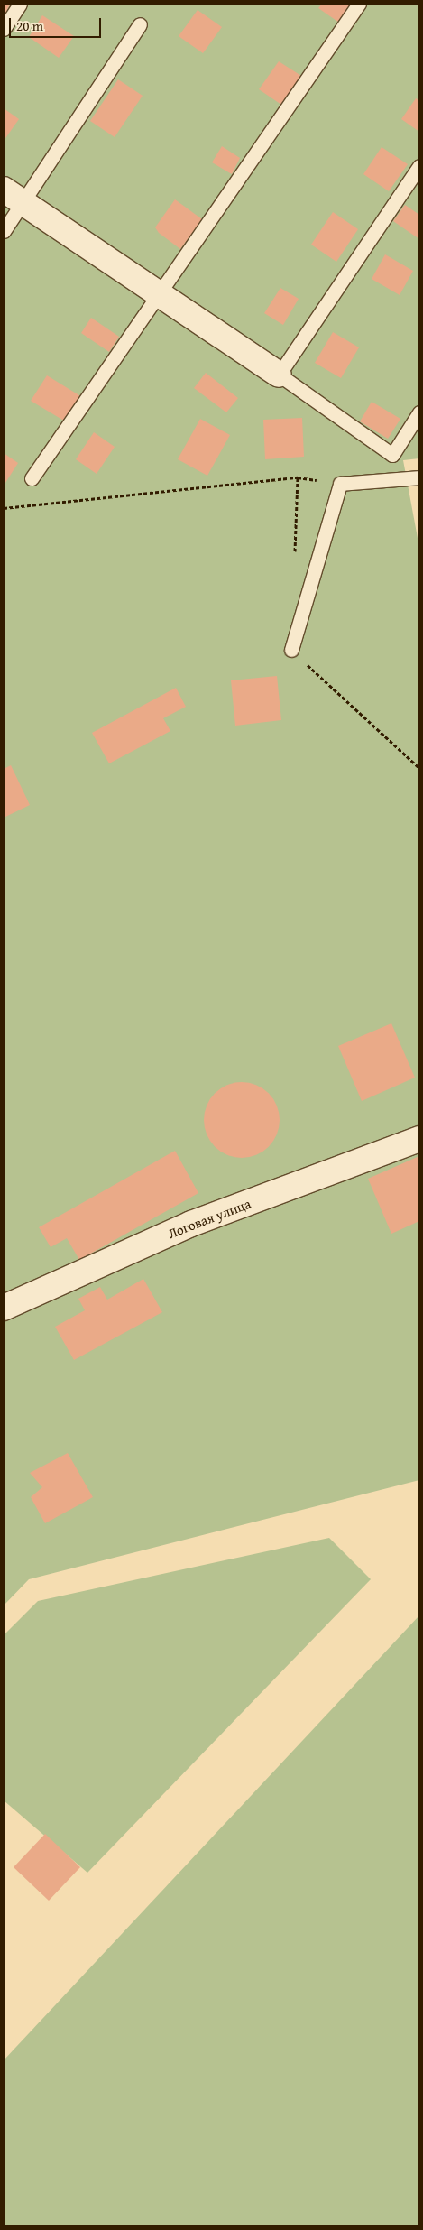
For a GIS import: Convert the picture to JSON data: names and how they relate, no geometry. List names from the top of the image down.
{
  "streets": {
    "street": ["Логовая улица"]
  },
  "scale_bar": "20 m"
}
